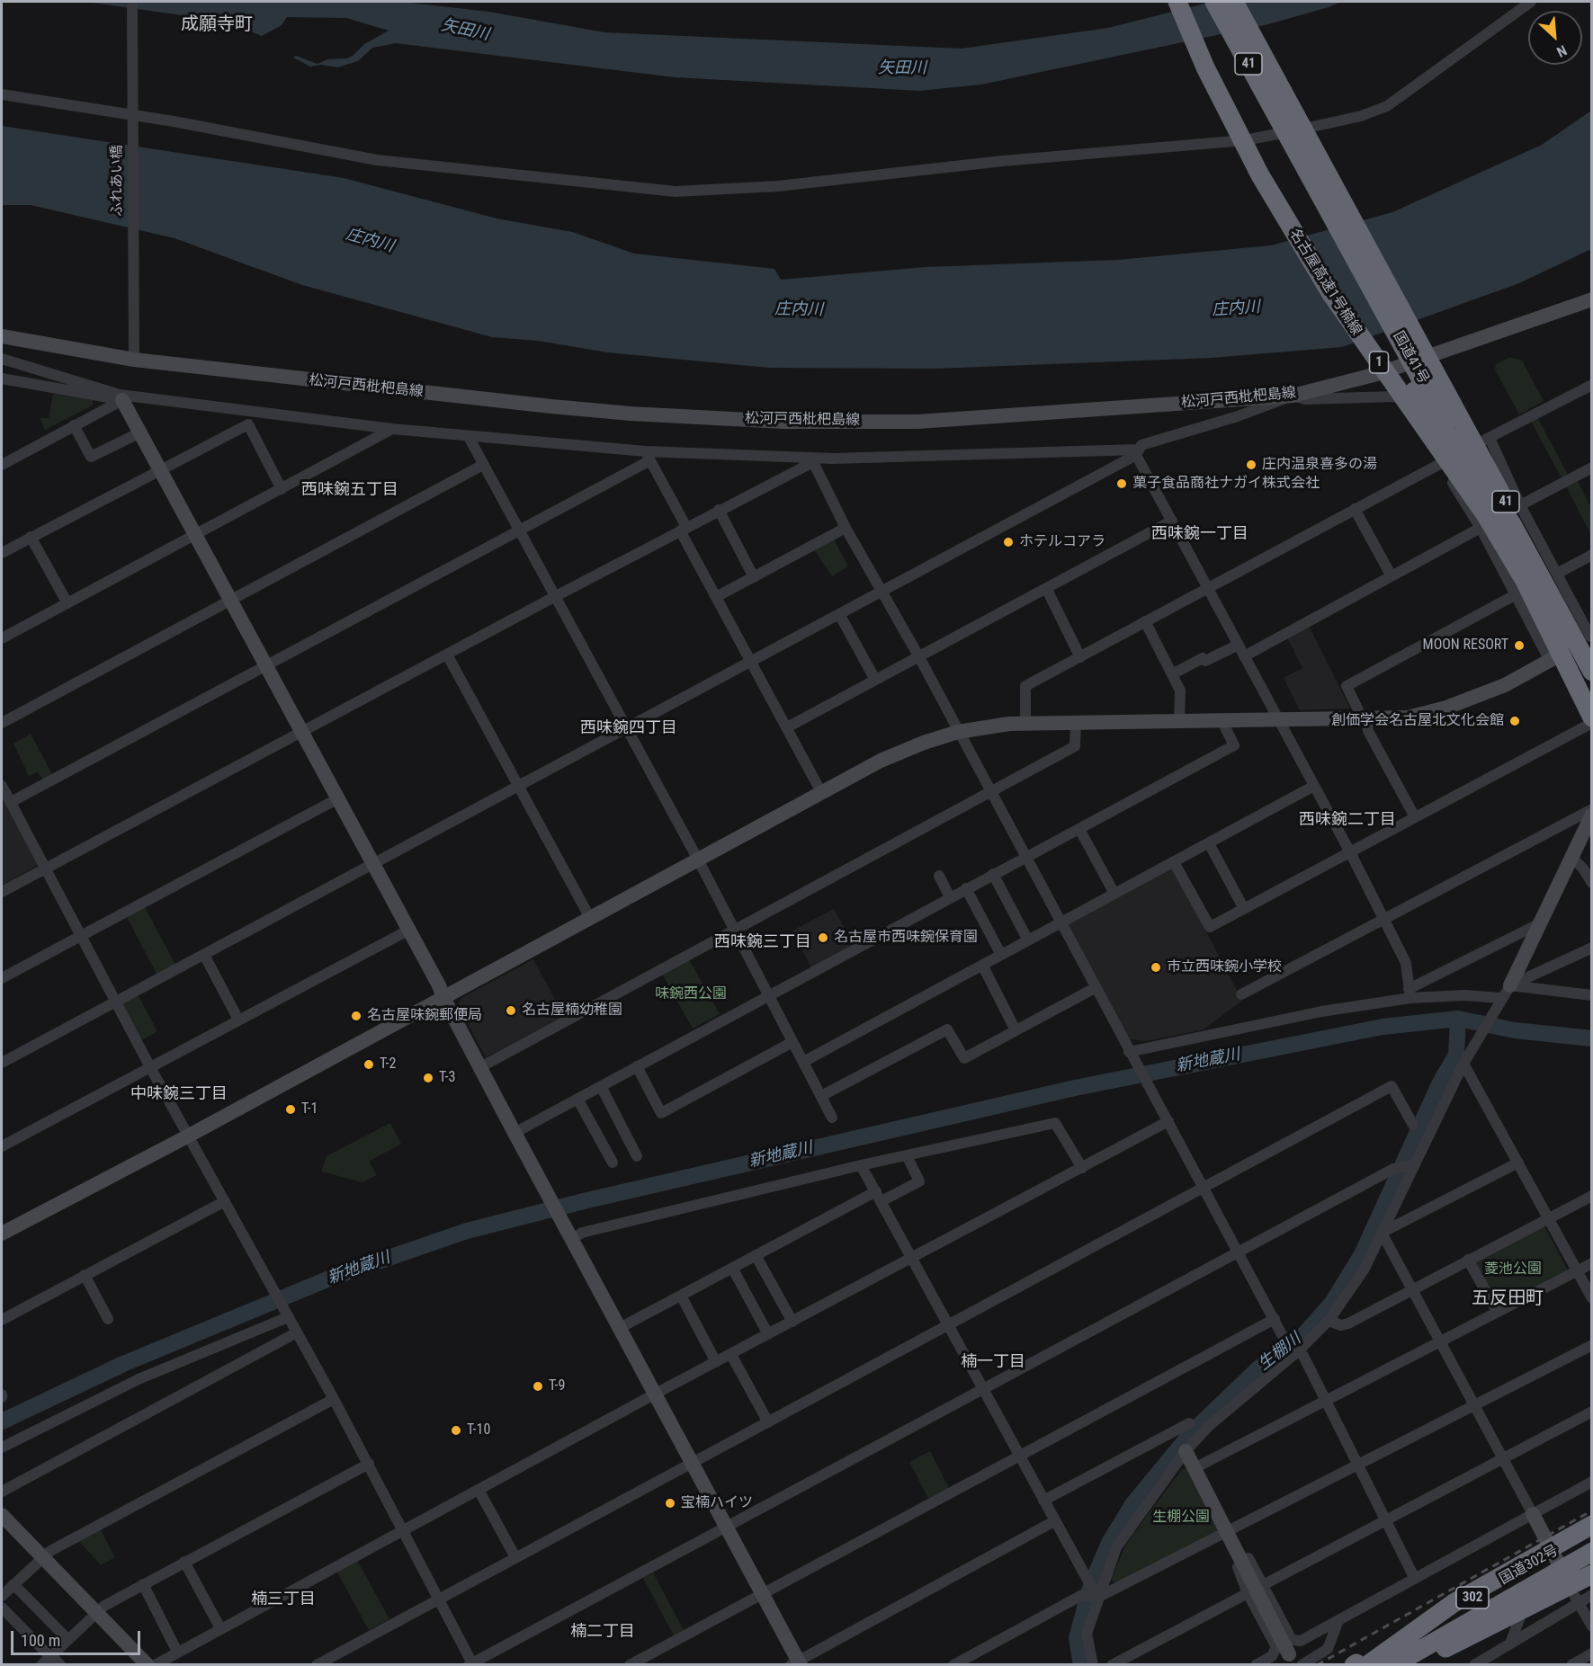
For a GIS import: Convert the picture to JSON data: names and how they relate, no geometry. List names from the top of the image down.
{
  "streets": {
    "highway": [
      "41",
      "名古屋高速1号楠線",
      "国道41号",
      "1",
      "国道302号",
      "302"
    ],
    "street": ["ふれあい橋", "松河戸西枇杷島線"]
  },
  "crossings": [
    ["ふれあい橋", "松河戸西枇杷島線"],
    ["名古屋高速1号楠線", "国道41号"],
    ["国道41号", "松河戸西枇杷島線"]
  ],
  "districts": [
    "成願寺町",
    "西味鋺五丁目",
    "西味鋺一丁目",
    "西味鋺四丁目",
    "西味鋺二丁目",
    "西味鋺三丁目",
    "中味鋺三丁目",
    "五反田町",
    "楠一丁目",
    "楠三丁目",
    "楠二丁目"
  ],
  "water": [
    "矢田川",
    "庄内川",
    "新地蔵川",
    "生棚川"
  ],
  "parks": ["味鋺西公園", "菱池公園", "生棚公園"],
  "places": [
    "庄内温泉喜多の湯",
    "菓子食品商社ナガイ株式会社",
    "ホテルコアラ",
    "MOON RESORT",
    "創価学会名古屋北文化会館",
    "名古屋市西味鋺保育園",
    "市立西味鋺小学校",
    "名古屋楠幼稚園",
    "名古屋味鋺郵便局",
    "T-2",
    "T-3",
    "T-1",
    "T-9",
    "T-10",
    "宝楠ハイツ"
  ],
  "scale_bar": "100 m",
  "north": "bottom right"
}
